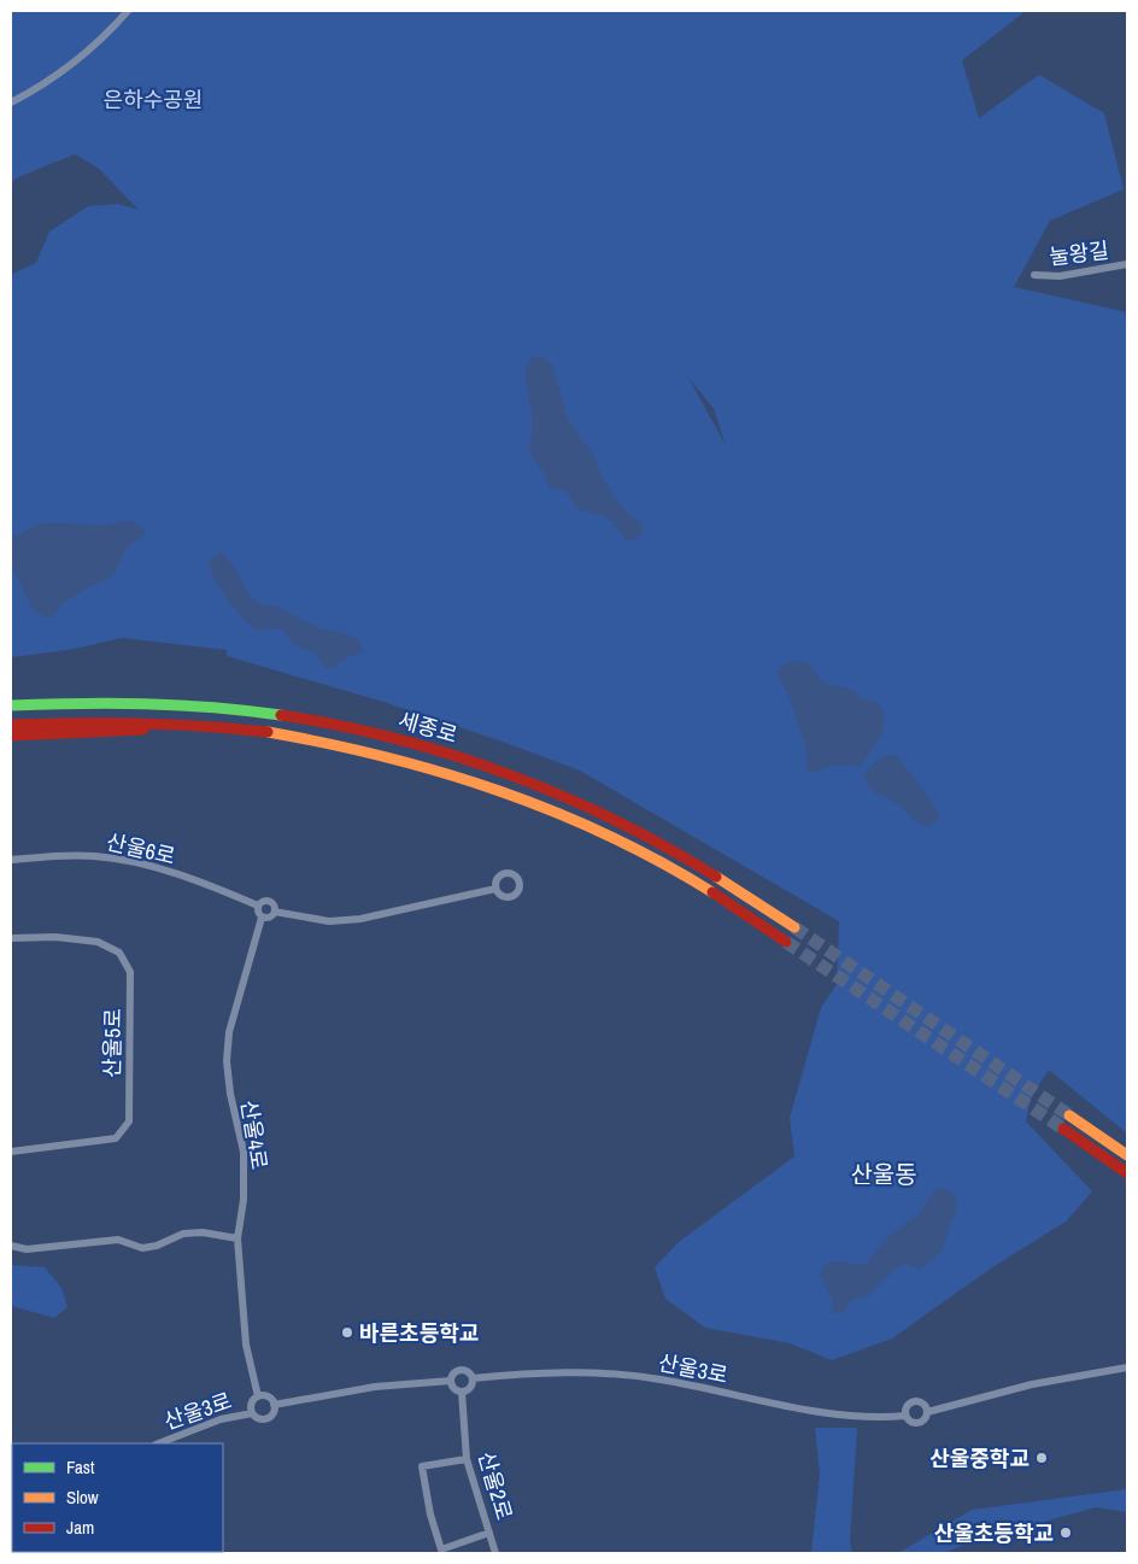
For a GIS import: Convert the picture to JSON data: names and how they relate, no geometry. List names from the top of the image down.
{
  "streets": {
    "main road": ["세종로"],
    "street": [
      "눌왕길",
      "산울6로",
      "산울5로",
      "산울4로",
      "산울3로",
      "산울2로"
    ]
  },
  "crossings": [
    ["산울6로", "산울4로"],
    ["산울4로", "산울3로"],
    ["산울3로", "산울2로"]
  ],
  "districts": ["산울동"],
  "parks": ["은하수공원"],
  "places": ["바른초등학교", "산울중학교", "산울초등학교"],
  "legend": ["Fast", "Slow", "Jam"]
}
